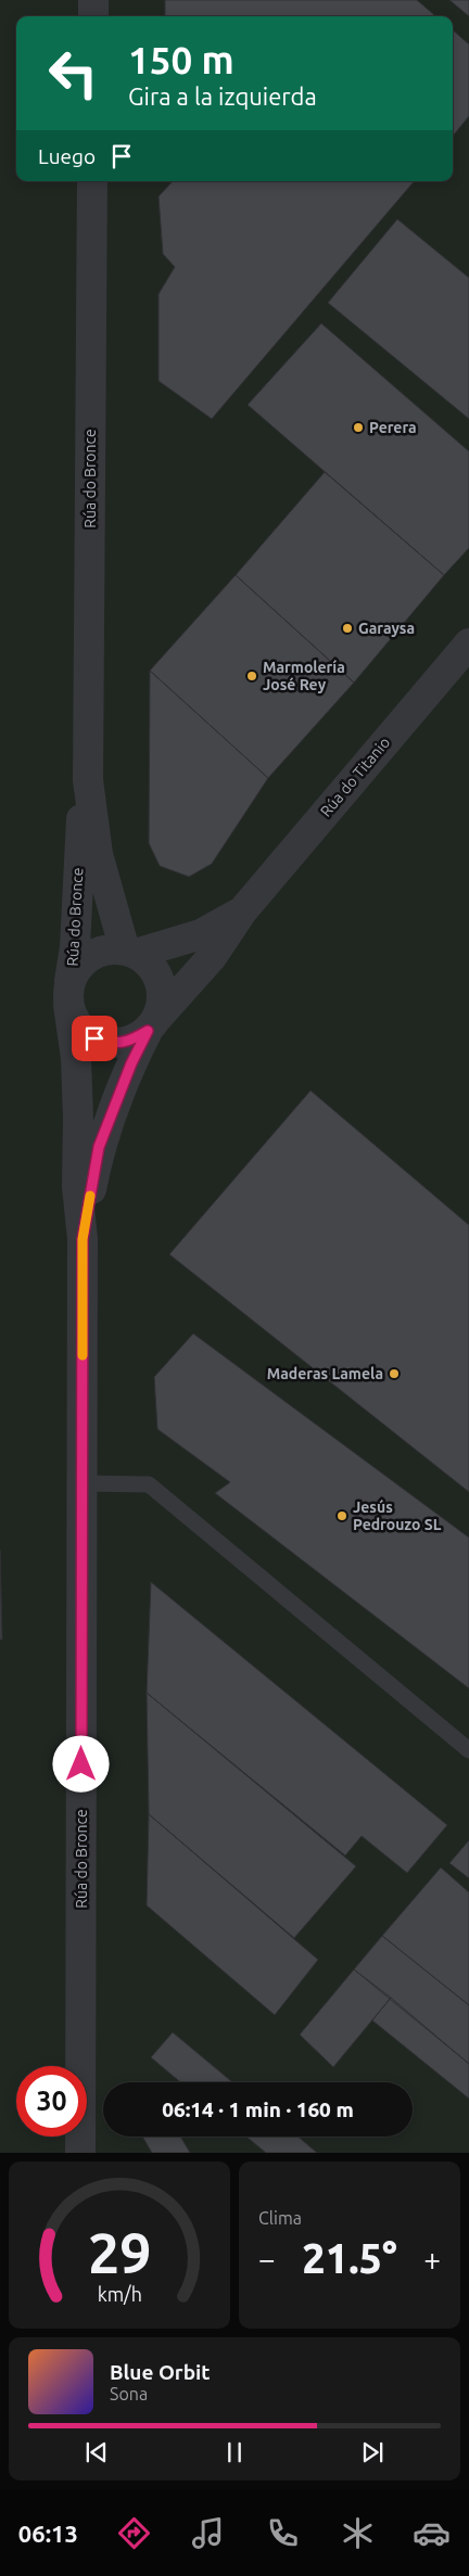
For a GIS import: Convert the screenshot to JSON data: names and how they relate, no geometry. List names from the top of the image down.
{
  "streets": {
    "street": ["Rúa do Bronce", "Rúa do Titanio"]
  },
  "crossings": [
    ["Rúa do Bronce", "Rúa do Titanio"]
  ],
  "places": [
    "Perera",
    "Garaysa",
    "Marmolería José Rey",
    "Maderas Lamela",
    "Jesús Pedrouzo SL"
  ],
  "page": {
    "turn": ["150 m", "Gira a la izquierda"],
    "then": "Luego",
    "limit": "30",
    "trip": "06:14 · 1 min · 160 m",
    "tile": "Clima",
    "heat": ["−", "21.5°", "+"],
    "song": ["Blue Orbit", "Sona"],
    "tabs": "06:13",
    "gauge": ["29", "km/h"]
  }
}
